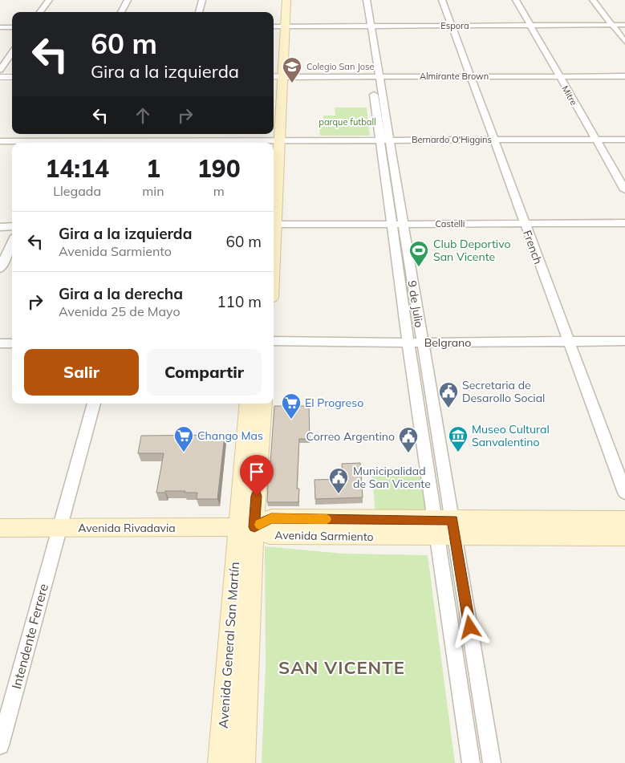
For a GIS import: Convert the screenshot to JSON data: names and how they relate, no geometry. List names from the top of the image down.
{
  "streets": {
    "main road": ["Avenida Rivadavia", "Avenida Sarmiento", "Avenida General San Martín"],
    "street": [
      "Espora",
      "Almirante Brown",
      "Mitre",
      "Bernardo O'Higgins",
      "Castelli",
      "French",
      "9 de Julio",
      "Belgrano",
      "Intendente Ferrere"
    ]
  },
  "crossings": [
    ["Espora", "Mitre"],
    ["Espora", "French"],
    ["Espora", "9 de Julio"],
    ["Almirante Brown", "Mitre"],
    ["Almirante Brown", "French"],
    ["Almirante Brown", "9 de Julio"],
    ["Mitre", "Bernardo O'Higgins"],
    ["Bernardo O'Higgins", "French"],
    ["Bernardo O'Higgins", "9 de Julio"],
    ["Castelli", "French"],
    ["Castelli", "9 de Julio"],
    ["French", "Belgrano"],
    ["9 de Julio", "Belgrano"],
    ["9 de Julio", "Avenida Sarmiento"],
    ["Avenida Rivadavia", "Avenida Sarmiento"],
    ["Avenida Rivadavia", "Intendente Ferrere"],
    ["Avenida Rivadavia", "Avenida General San Martín"],
    ["Avenida Sarmiento", "Avenida General San Martín"]
  ],
  "districts": ["SAN VICENTE"],
  "parks": ["parque futball"],
  "places": {
    "school or university": ["Colegio San Jose"],
    "sports": ["Club Deportivo San Vicente"],
    "public building": ["Secretaria de Desarollo Social", "Correo Argentino", "Municipalidad de San Vicente"],
    "supermarket": ["El Progreso", "Chango Mas"],
    "museum": ["Museo Cultural Sanvalentino"]
  },
  "page": {
    "turn": ["60 m", "Gira a la izquierda"],
    "eta": [
      "14:14",
      "Llegada",
      "1",
      "min",
      "190",
      "m"
    ],
    "list": [
      {
        "name": "Gira a la izquierda",
        "note": "Avenida Sarmiento",
        "value": "60 m"
      },
      {
        "name": "Gira a la derecha",
        "note": "Avenida 25 de Mayo",
        "value": "110 m"
      }
    ],
    "buttons": ["Salir", "Compartir"]
  }
}
